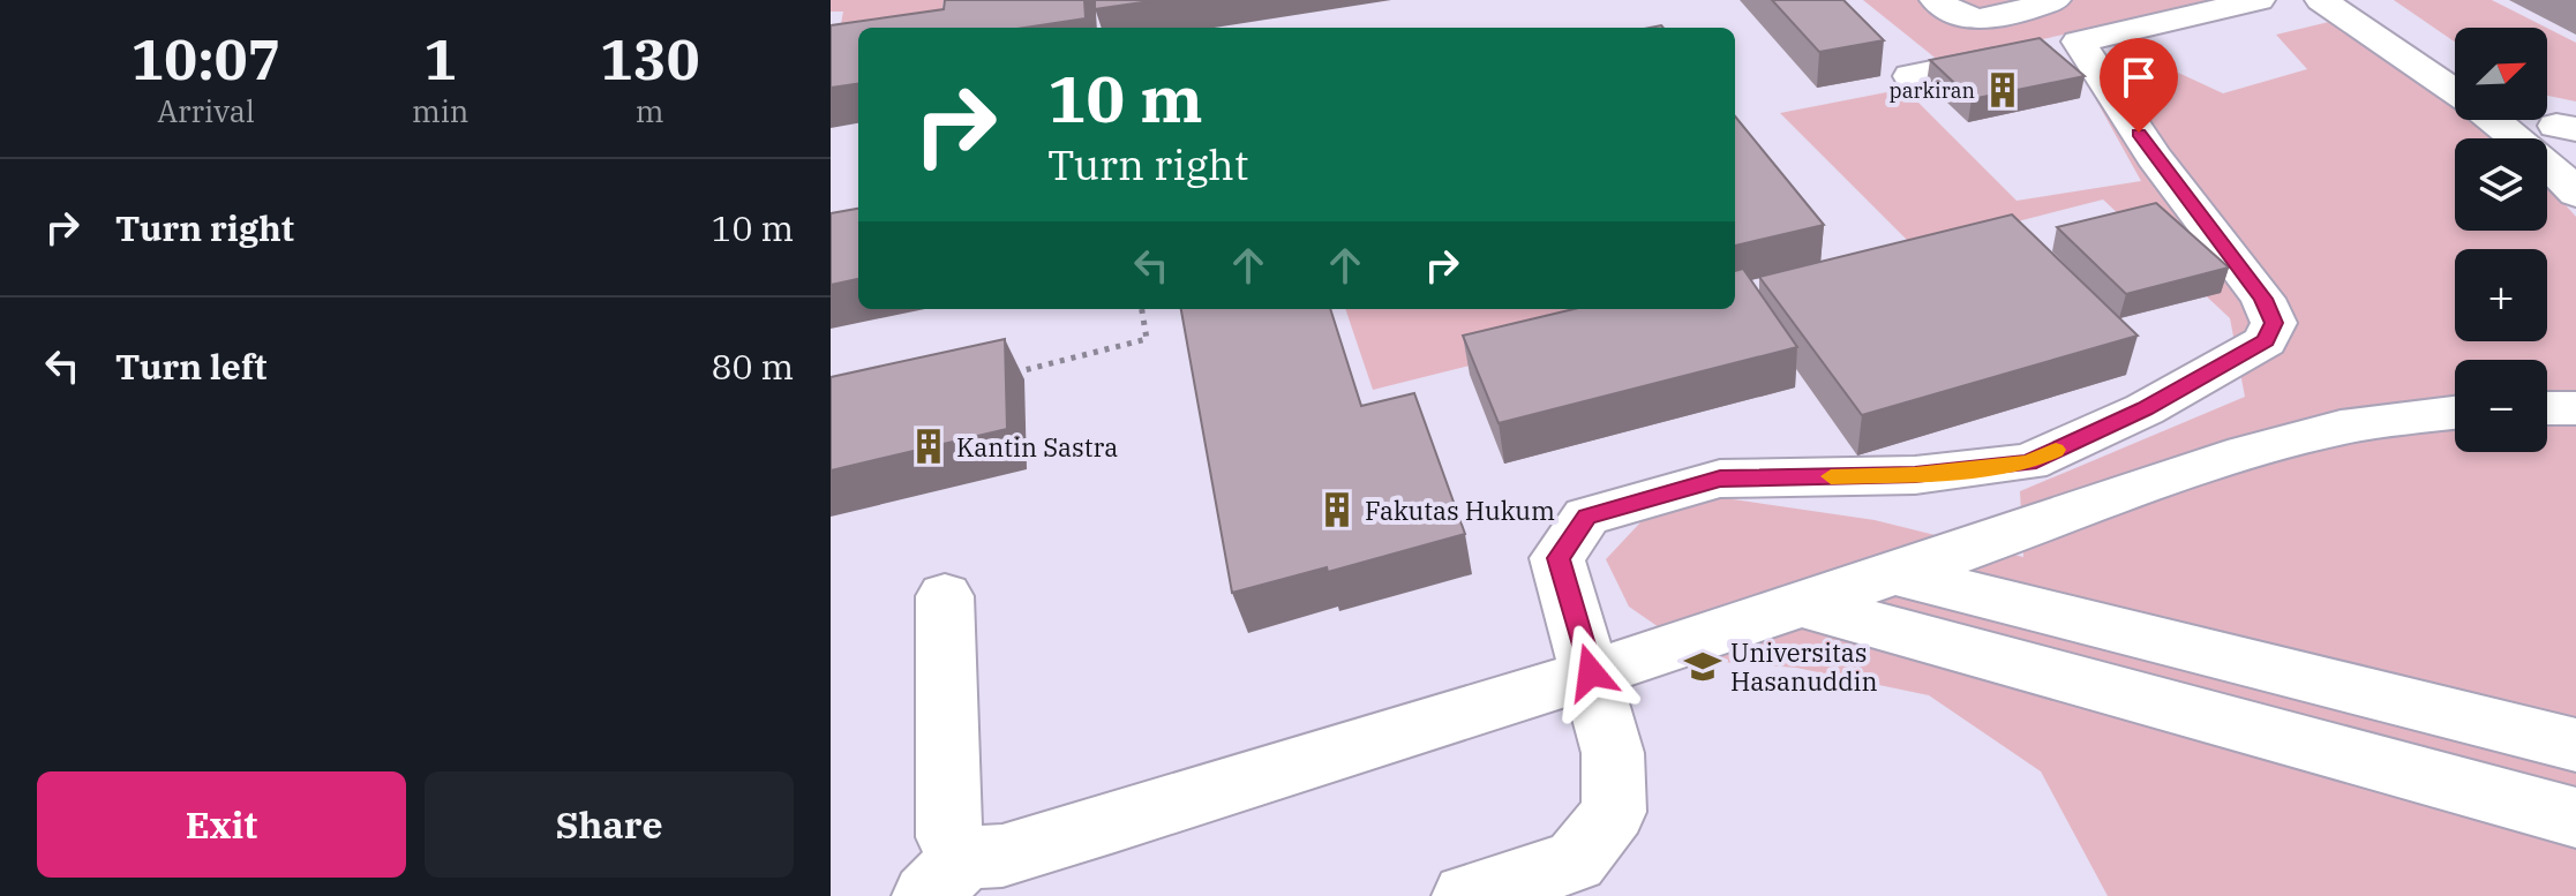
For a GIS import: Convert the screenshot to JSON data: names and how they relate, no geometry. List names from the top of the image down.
{
  "places": {
    "building": ["parkiran", "Kantin Sastra", "Fakutas Hukum"],
    "school or university": ["Universitas Hasanuddin"]
  },
  "north": "top right",
  "page": {
    "eta": [
      "10:07",
      "Arrival",
      "1",
      "min",
      "130",
      "m"
    ],
    "map_buttons": ["+", "−"],
    "turn": ["10 m", "Turn right"],
    "list": [
      {
        "name": "Turn right",
        "value": "10 m"
      },
      {
        "name": "Turn left",
        "value": "80 m"
      }
    ],
    "buttons": ["Exit", "Share"]
  }
}
